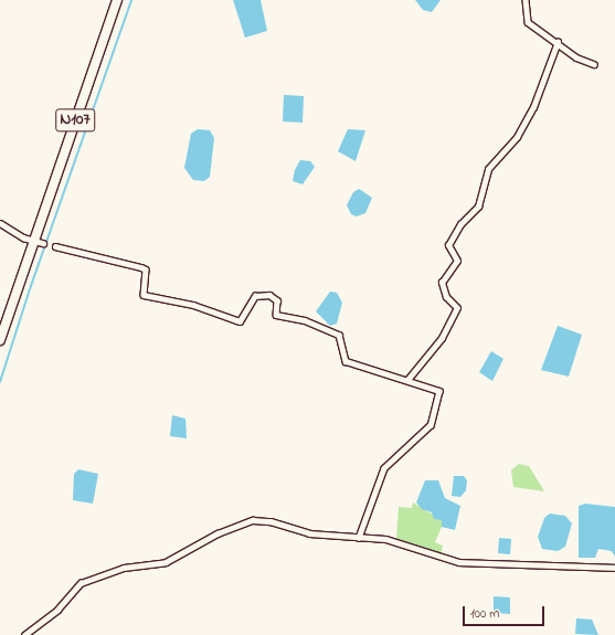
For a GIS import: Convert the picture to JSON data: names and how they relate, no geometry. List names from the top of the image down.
{
  "streets": {
    "highway": ["N107"]
  },
  "scale_bar": "100 m"
}
